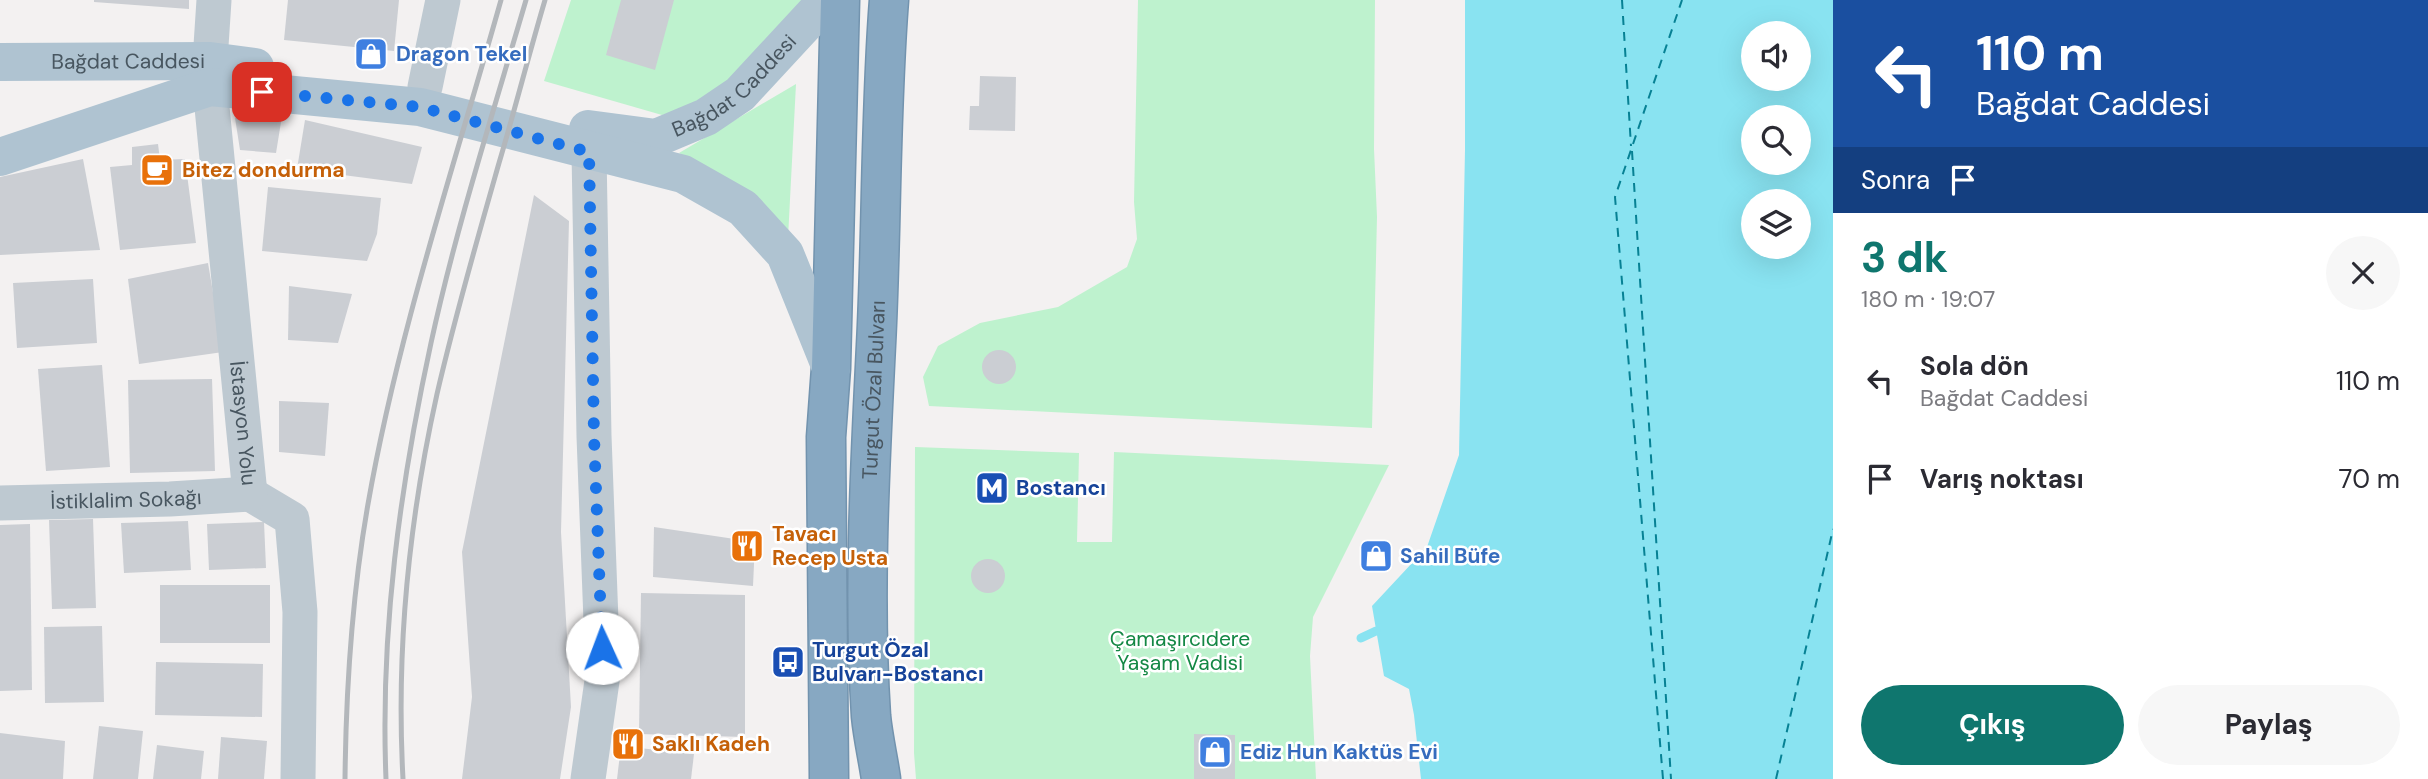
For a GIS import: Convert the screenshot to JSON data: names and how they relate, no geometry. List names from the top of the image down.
{
  "streets": {
    "highway": ["Turgut Özal Bulvarı"],
    "main road": ["Bağdat Caddesi"],
    "street": ["İstasyon Yolu", "İstiklalim Sokağı"]
  },
  "crossings": [
    ["Bağdat Caddesi", "Turgut Özal Bulvarı"],
    ["Bağdat Caddesi", "İstasyon Yolu"],
    ["İstasyon Yolu", "İstiklalim Sokağı"]
  ],
  "parks": ["Çamaşırcıdere Yaşam Vadisi"],
  "places": {
    "shop": ["Dragon Tekel", "Sahil Büfe", "Ediz Hun Kaktüs Evi"],
    "cafe": ["Bitez dondurma"],
    "metro station": ["Bostancı"],
    "restaurant": ["Tavacı Recep Usta", "Saklı Kadeh"],
    "bus stop": ["Turgut Özal Bulvarı-Bostancı"]
  },
  "page": {
    "turn": ["110 m", "Bağdat Caddesi"],
    "then": "Sonra",
    "heading": ["3 dk", "180 m · 19:07"],
    "list": [
      {
        "name": "Sola dön",
        "note": "Bağdat Caddesi",
        "value": "110 m"
      },
      {
        "name": "Varış noktası",
        "value": "70 m"
      }
    ],
    "buttons": ["Çıkış", "Paylaş"]
  }
}
